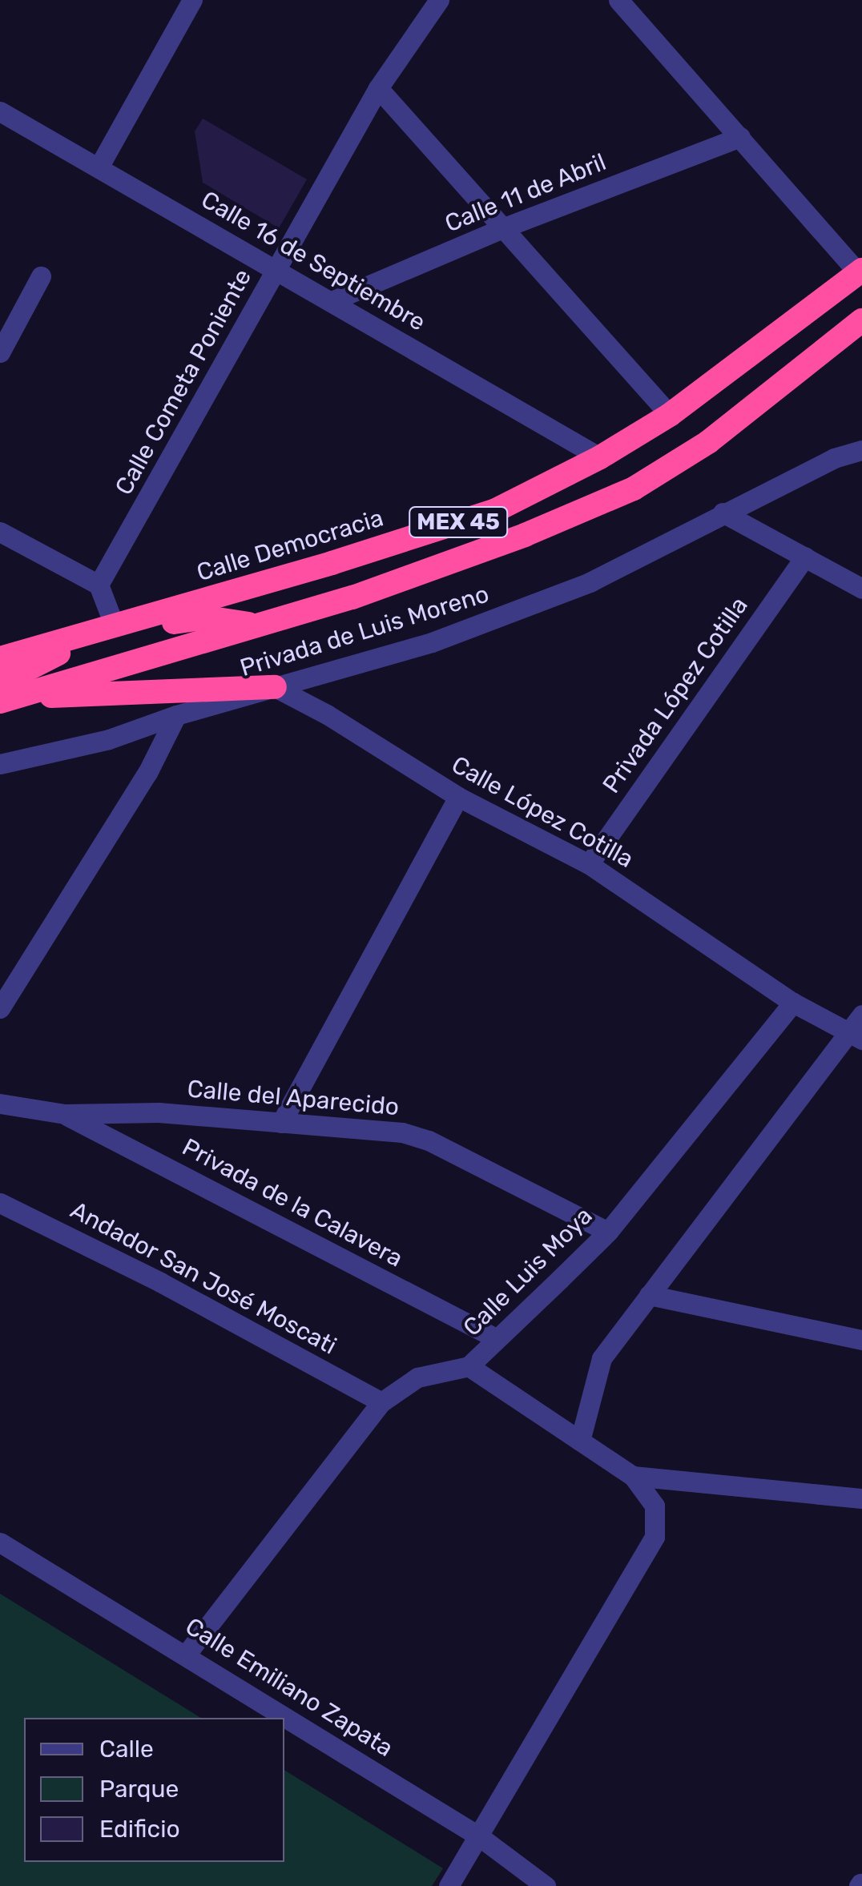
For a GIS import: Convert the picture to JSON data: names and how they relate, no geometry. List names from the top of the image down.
{
  "streets": {
    "highway": ["MEX 45", "Calle Democracia"],
    "street": [
      "Calle 11 de Abril",
      "Calle 16 de Septiembre",
      "Calle Cometa Poniente",
      "Privada de Luis Moreno",
      "Privada López Cotilla",
      "Calle López Cotilla",
      "Calle del Aparecido",
      "Privada de la Calavera",
      "Calle Luis Moya",
      "Andador San José Moscati",
      "Calle Emiliano Zapata"
    ]
  },
  "crossings": [
    ["Calle 11 de Abril", "Calle 16 de Septiembre"],
    ["Calle 16 de Septiembre", "Calle Cometa Poniente"],
    ["Calle 16 de Septiembre", "Calle Democracia"],
    ["Privada de Luis Moreno", "Calle López Cotilla"],
    ["Privada López Cotilla", "Calle López Cotilla"],
    ["Calle López Cotilla", "Calle Luis Moya"],
    ["Calle del Aparecido", "Privada de la Calavera"],
    ["Calle del Aparecido", "Calle Luis Moya"],
    ["Privada de la Calavera", "Calle Luis Moya"],
    ["Calle Luis Moya", "Andador San José Moscati"],
    ["Calle Luis Moya", "Calle Emiliano Zapata"]
  ],
  "legend": ["Calle", "Parque", "Edificio"]
}
